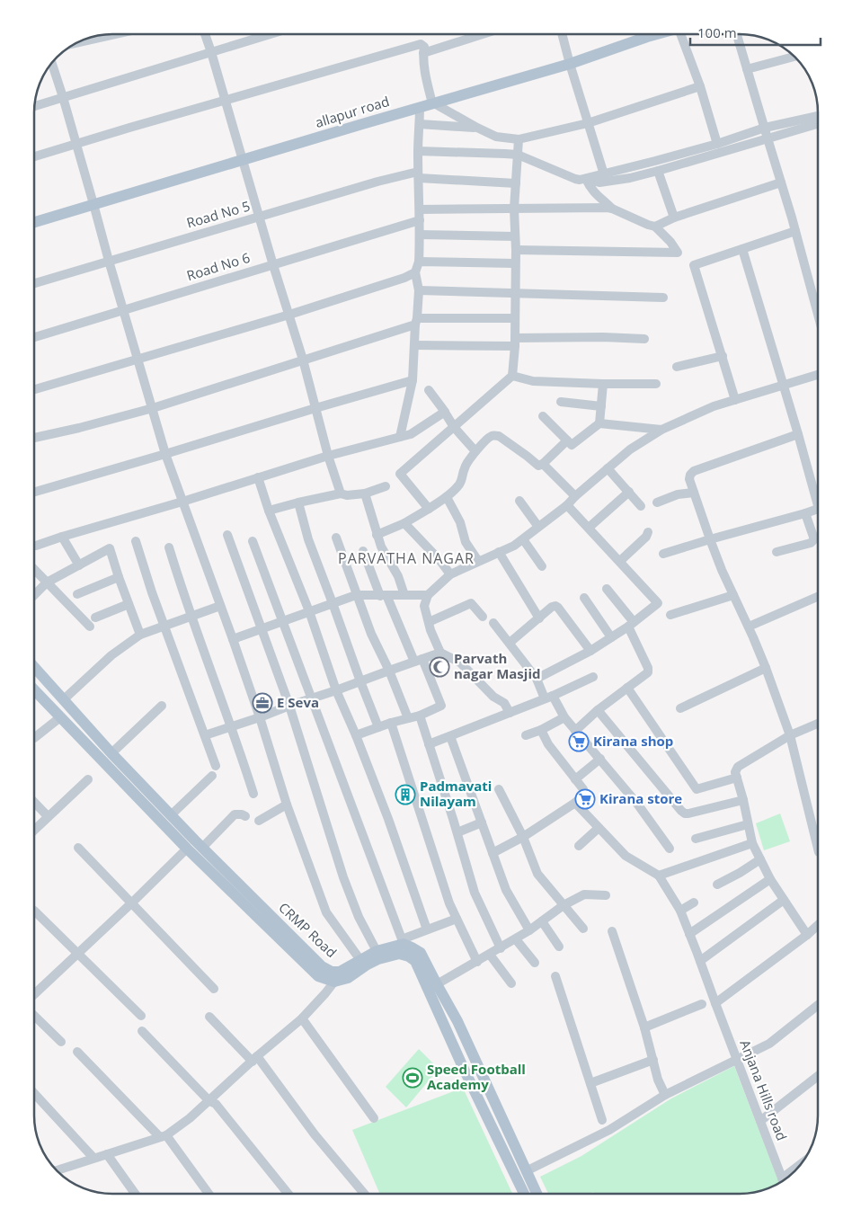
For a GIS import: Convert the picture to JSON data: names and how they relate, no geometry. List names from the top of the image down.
{
  "streets": {
    "main road": ["allapur road", "CRMP Road"],
    "street": ["Road No 5", "Road No 6", "Anjana Hills road"]
  },
  "districts": ["PARVATHA NAGAR"],
  "places": {
    "mosque": ["Parvath nagar Masjid"],
    "office": ["E Seva"],
    "supermarket": ["Kirana shop", "Kirana store"],
    "building": ["Padmavati Nilayam"],
    "sports": ["Speed Football Academy"]
  },
  "scale_bar": "100 m"
}
